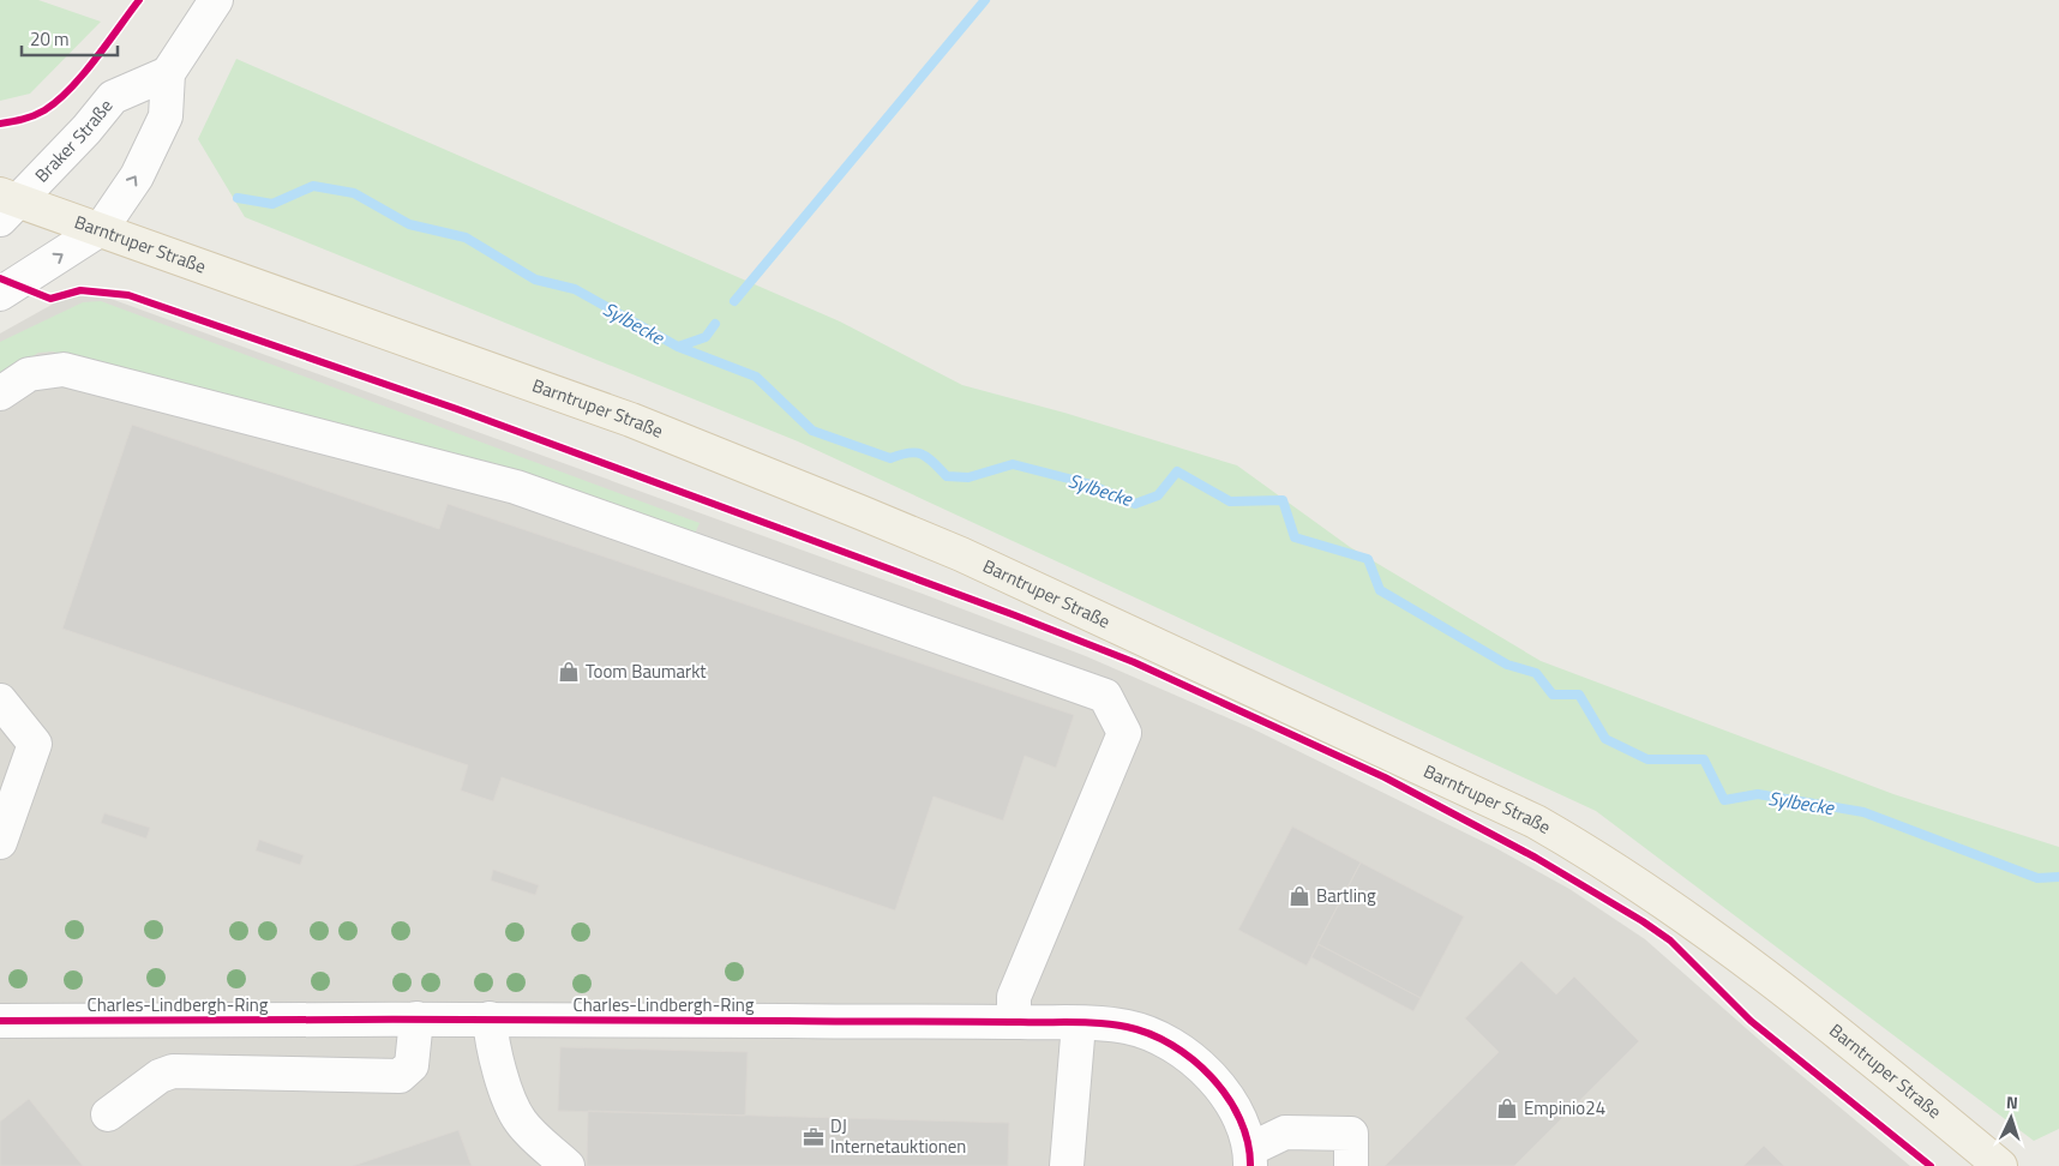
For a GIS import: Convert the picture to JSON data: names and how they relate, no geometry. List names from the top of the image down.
{
  "streets": {
    "main road": ["Barntruper Straße"],
    "street": ["Braker Straße", "Charles-Lindbergh-Ring"]
  },
  "crossings": [
    ["Braker Straße", "Barntruper Straße"]
  ],
  "water": ["Sylbecke"],
  "places": {
    "shop": ["Toom Baumarkt", "Bartling", "Empinio24"],
    "office": ["DJ Internetauktionen"]
  },
  "scale_bar": "20 m",
  "north": "top"
}
